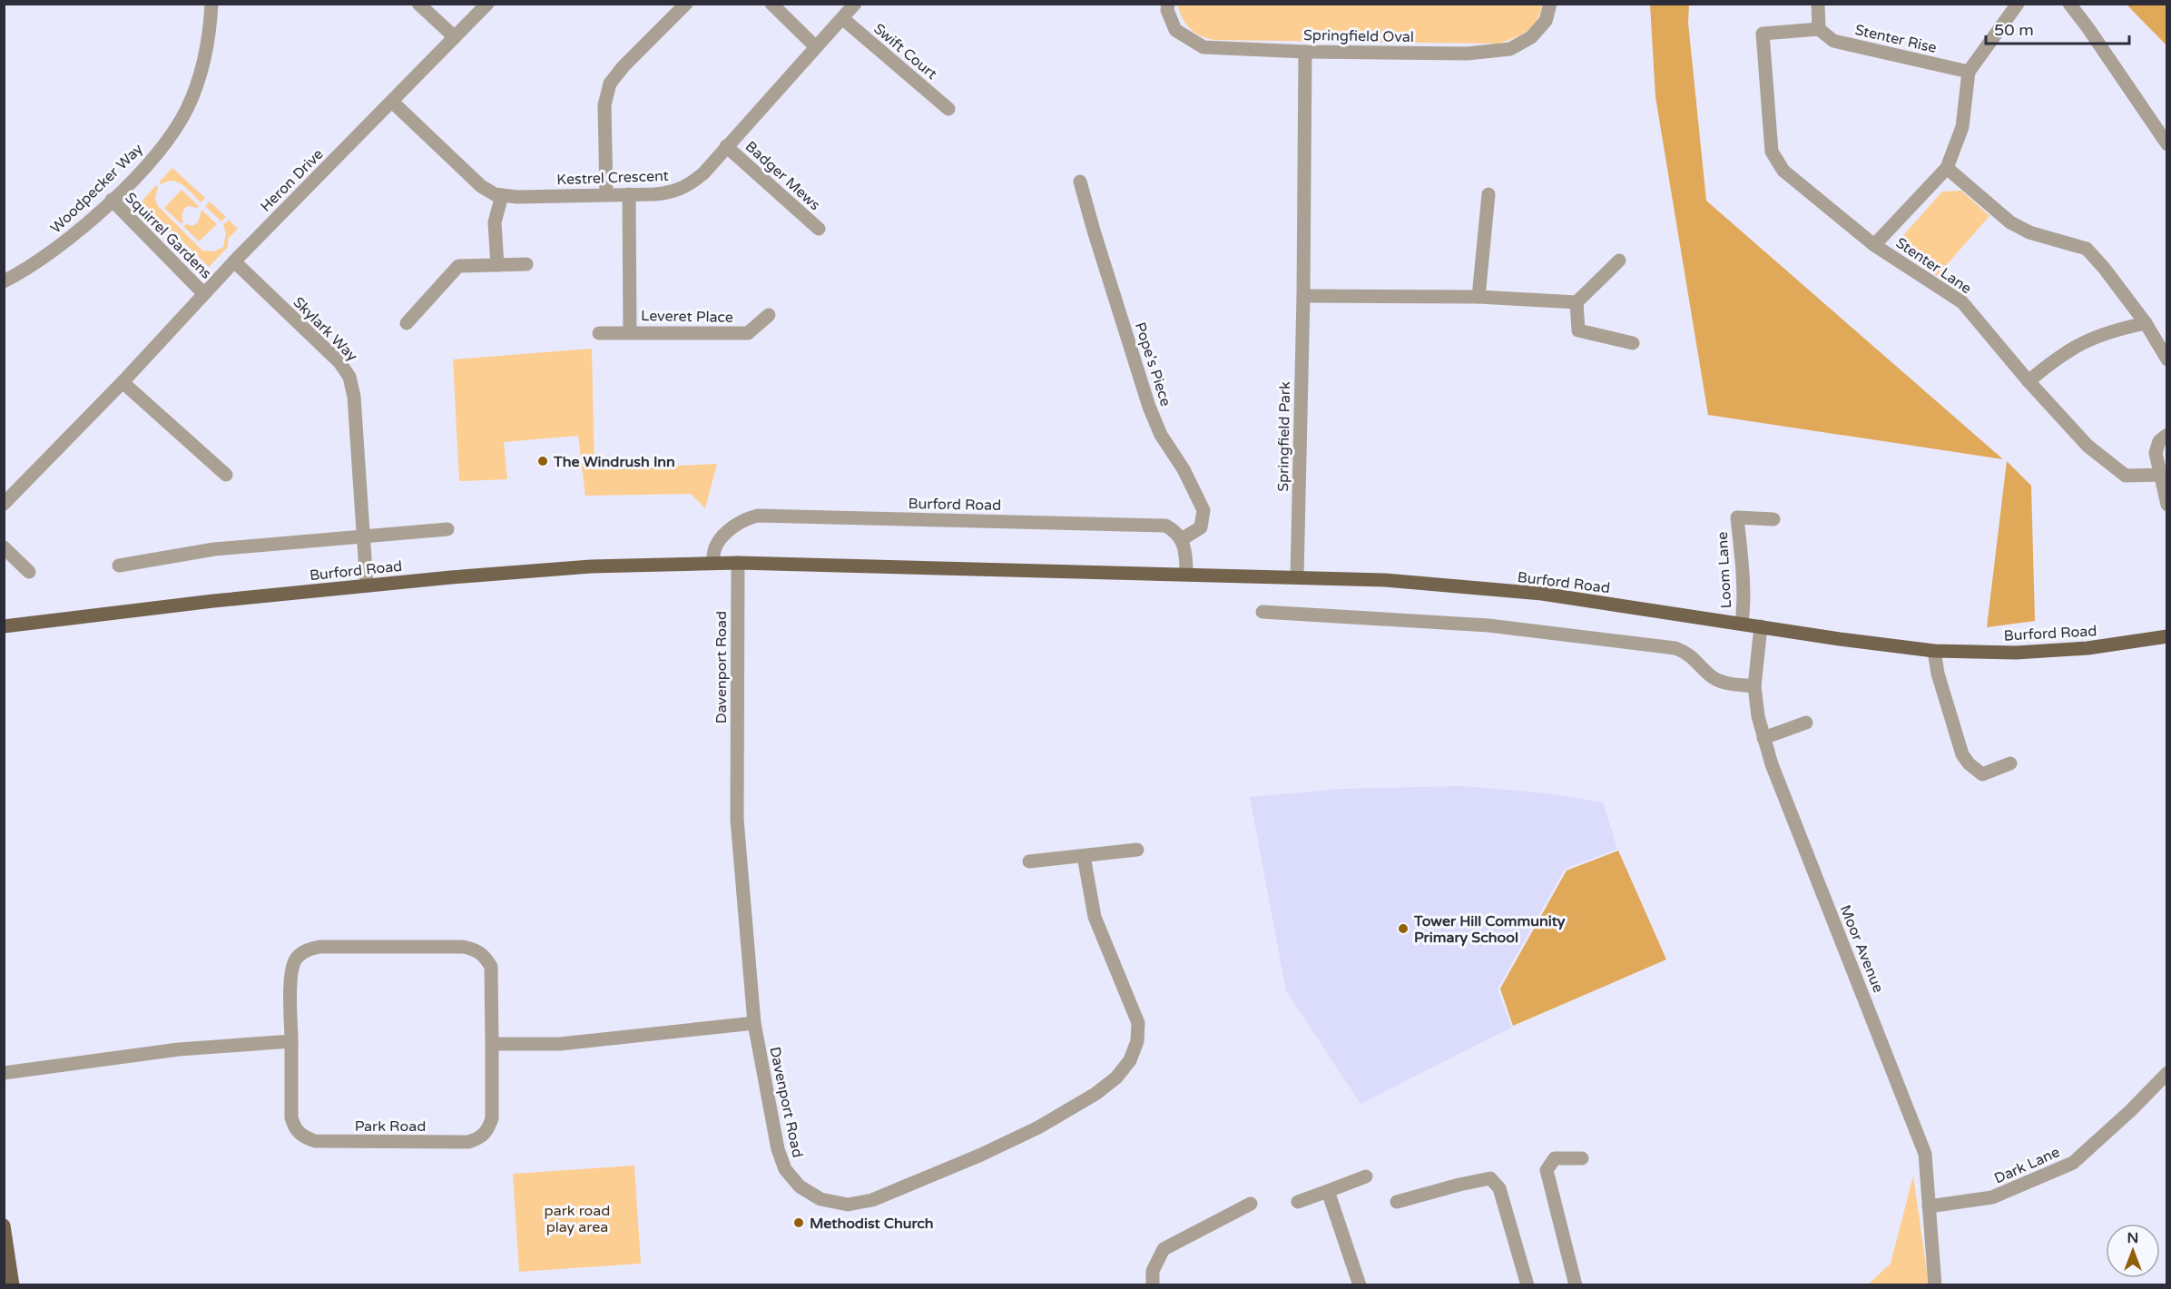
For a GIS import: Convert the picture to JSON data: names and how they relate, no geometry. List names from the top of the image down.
{
  "streets": {
    "main road": ["Burford Road"],
    "street": [
      "Springfield Oval",
      "Stenter Rise",
      "Swift Court",
      "Badger Mews",
      "Kestrel Crescent",
      "Heron Drive",
      "Woodpecker Way",
      "Squirrel Gardens",
      "Stenter Lane",
      "Leveret Place",
      "Skylark Way",
      "Pope's Piece",
      "Springfield Park",
      "Loom Lane",
      "Davenport Road",
      "Moor Avenue",
      "Park Road",
      "Dark Lane"
    ]
  },
  "crossings": [
    ["Springfield Oval", "Springfield Park"],
    ["Stenter Rise", "Stenter Lane"],
    ["Swift Court", "Kestrel Crescent"],
    ["Badger Mews", "Kestrel Crescent"],
    ["Kestrel Crescent", "Heron Drive"],
    ["Kestrel Crescent", "Leveret Place"],
    ["Heron Drive", "Squirrel Gardens"],
    ["Heron Drive", "Skylark Way"],
    ["Woodpecker Way", "Squirrel Gardens"],
    ["Skylark Way", "Burford Road"],
    ["Pope's Piece", "Burford Road"],
    ["Springfield Park", "Burford Road"],
    ["Burford Road", "Loom Lane"],
    ["Burford Road", "Davenport Road"],
    ["Burford Road", "Moor Avenue"],
    ["Moor Avenue", "Dark Lane"]
  ],
  "parks": ["park road play area"],
  "places": ["The Windrush Inn", "Tower Hill Community Primary School", "Methodist Church"],
  "scale_bar": "50 m",
  "north": "top"
}
